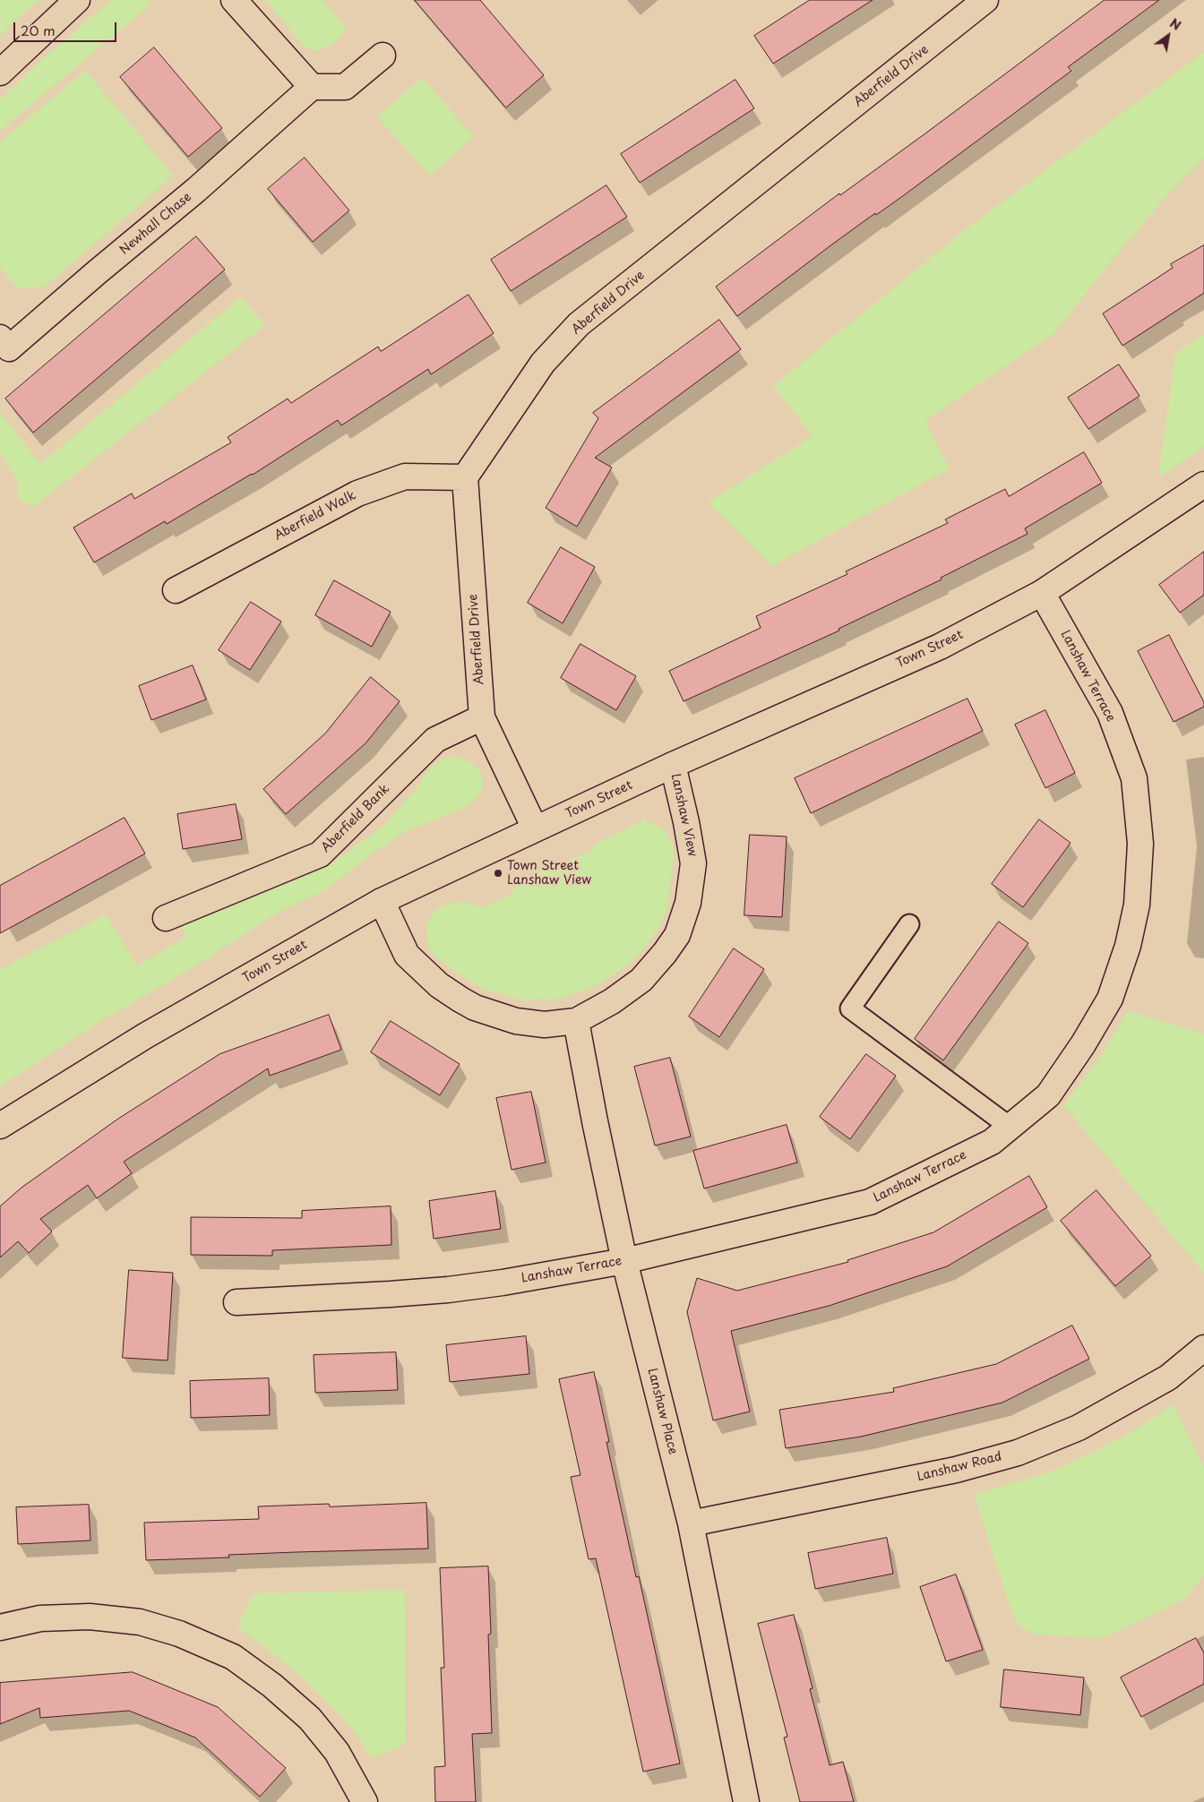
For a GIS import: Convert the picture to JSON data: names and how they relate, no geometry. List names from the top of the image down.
{
  "streets": {
    "street": [
      "Aberfield Drive",
      "Newhall Chase",
      "Aberfield Walk",
      "Town Street",
      "Lanshaw Terrace",
      "Lanshaw View",
      "Aberfield Bank",
      "Lanshaw Place",
      "Lanshaw Road"
    ]
  },
  "crossings": [
    ["Aberfield Drive", "Aberfield Walk"],
    ["Aberfield Drive", "Town Street"],
    ["Aberfield Drive", "Aberfield Bank"],
    ["Town Street", "Lanshaw Terrace"],
    ["Town Street", "Lanshaw View"],
    ["Lanshaw Terrace", "Lanshaw Place"],
    ["Lanshaw View", "Lanshaw Place"],
    ["Lanshaw Place", "Lanshaw Road"]
  ],
  "places": ["Town Street Lanshaw View"],
  "scale_bar": "20 m",
  "north": "top right"
}
